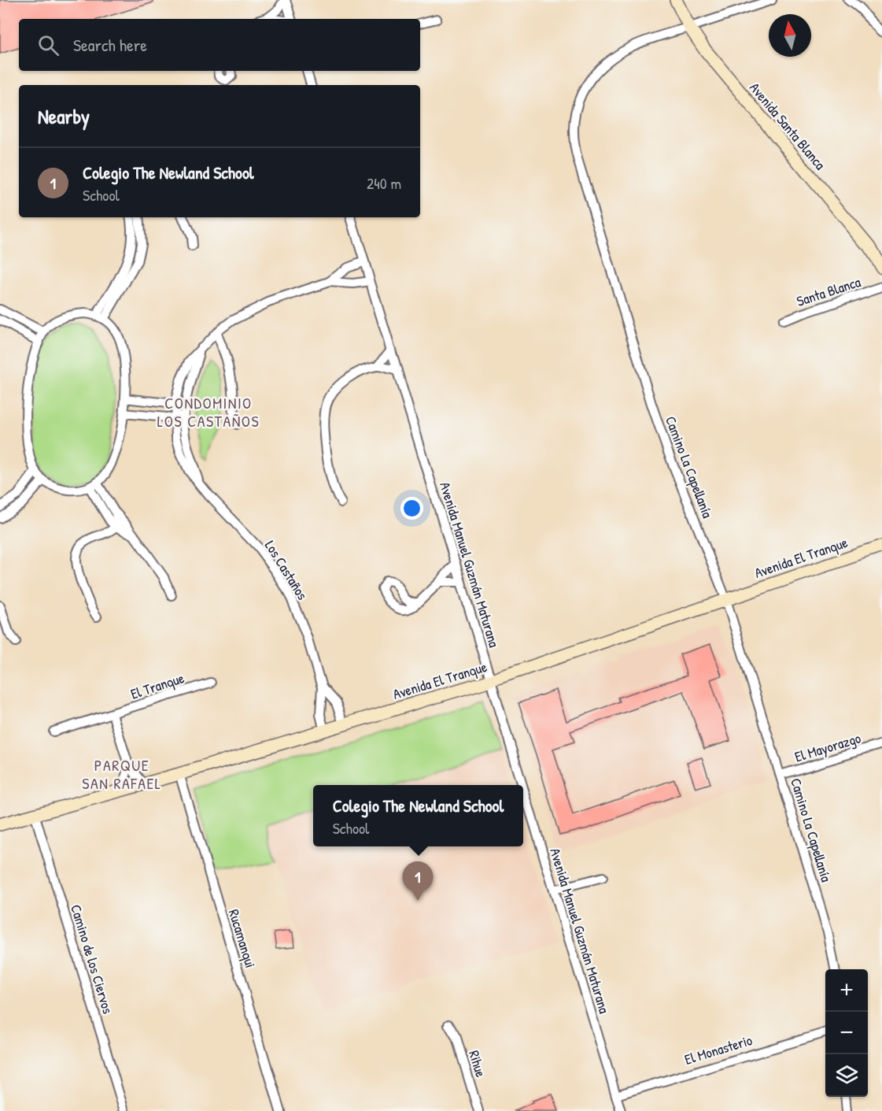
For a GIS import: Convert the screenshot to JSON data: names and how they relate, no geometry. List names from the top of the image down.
{
  "streets": {
    "main road": ["Avenida Santa Blanca", "Avenida El Tranque"],
    "street": [
      "Santa Blanca",
      "Camino La Capellanía",
      "Avenida Manuel Guzmán Maturana",
      "Los Castaños",
      "El Tranque",
      "El Mayorazgo",
      "Rucamanqui",
      "Camino de los Ciervos",
      "El Monasterio",
      "Rihue"
    ]
  },
  "crossings": [
    ["Avenida Santa Blanca", "Camino La Capellanía"],
    ["Camino La Capellanía", "Avenida El Tranque"],
    ["Camino La Capellanía", "El Mayorazgo"],
    ["Avenida El Tranque", "Avenida Manuel Guzmán Maturana"],
    ["Avenida El Tranque", "Los Castaños"],
    ["Avenida El Tranque", "Rucamanqui"],
    ["Avenida El Tranque", "Camino de los Ciervos"],
    ["Avenida Manuel Guzmán Maturana", "Los Castaños"],
    ["Avenida Manuel Guzmán Maturana", "El Monasterio"]
  ],
  "districts": ["CONDOMINIO LOS CASTAÑOS", "PARQUE SAN RAFAEL"],
  "north": "top",
  "page": {
    "search": "Search here",
    "heading": "Nearby",
    "list": [
      {
        "mark": "1",
        "name": "Colegio The Newland School",
        "note": "School",
        "value": "240 m"
      }
    ],
    "popup": ["Colegio The Newland School", "School"],
    "pins": "1",
    "map_buttons": ["+", "−"]
  }
}
